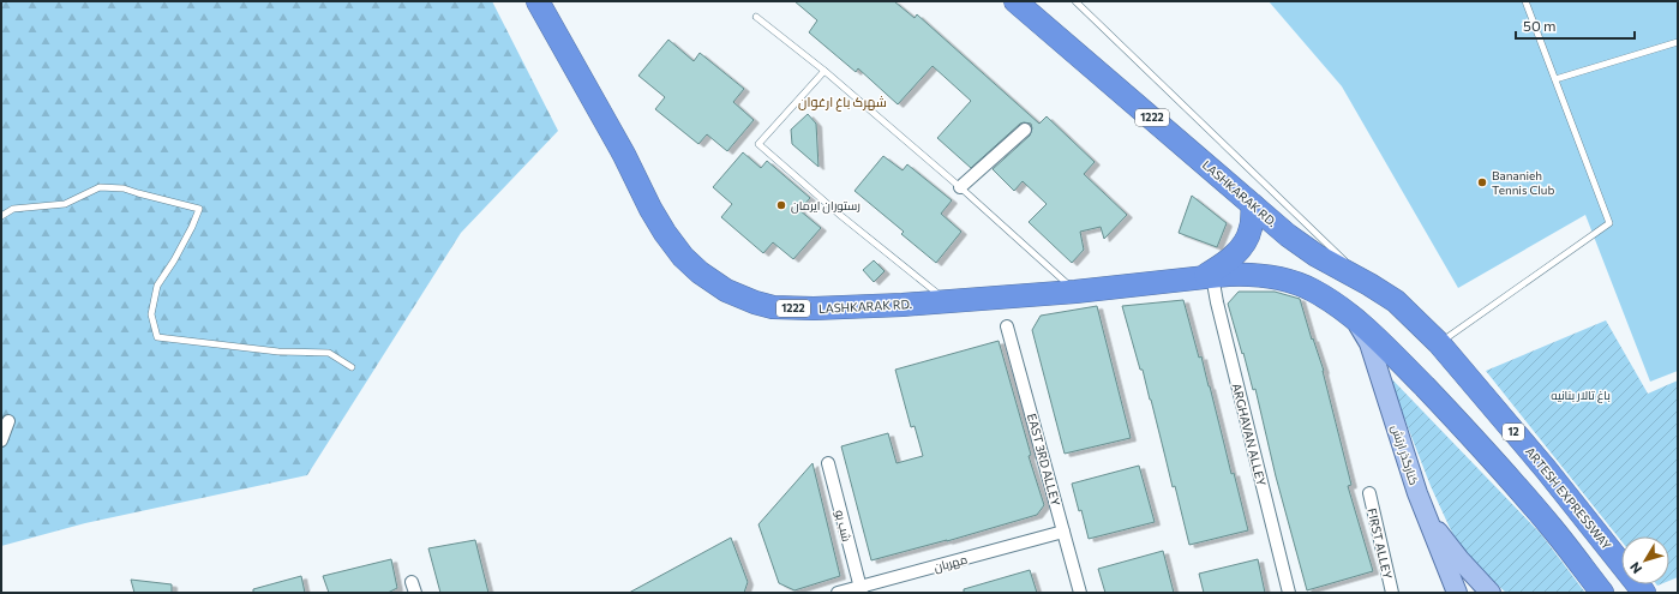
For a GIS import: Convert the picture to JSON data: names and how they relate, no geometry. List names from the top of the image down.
{
  "streets": {
    "highway": [
      "1222",
      "LASHKARAK RD.",
      "12",
      "ARTESH EXPRESSWAY"
    ],
    "main road": ["کنارگذر ارتش"],
    "street": [
      "ARGHAVAN ALLEY",
      "EAST 3RD ALLEY",
      "شب بو",
      "FIRST ALLEY",
      "مهربان"
    ]
  },
  "crossings": [
    ["1222", "LASHKARAK RD."],
    ["1222", "ARGHAVAN ALLEY"],
    ["1222", "کنارگذر ارتش"],
    ["LASHKARAK RD.", "ARGHAVAN ALLEY"],
    ["LASHKARAK RD.", "ARTESH EXPRESSWAY"],
    ["EAST 3RD ALLEY", "مهربان"],
    ["شب بو", "مهربان"]
  ],
  "districts": ["شهرک باغ ارغوان"],
  "parks": ["باغ تالار بنانیه"],
  "places": ["Bananieh Tennis Club", "رستوران ايرمان"],
  "scale_bar": "50 m",
  "north": "bottom left"
}
